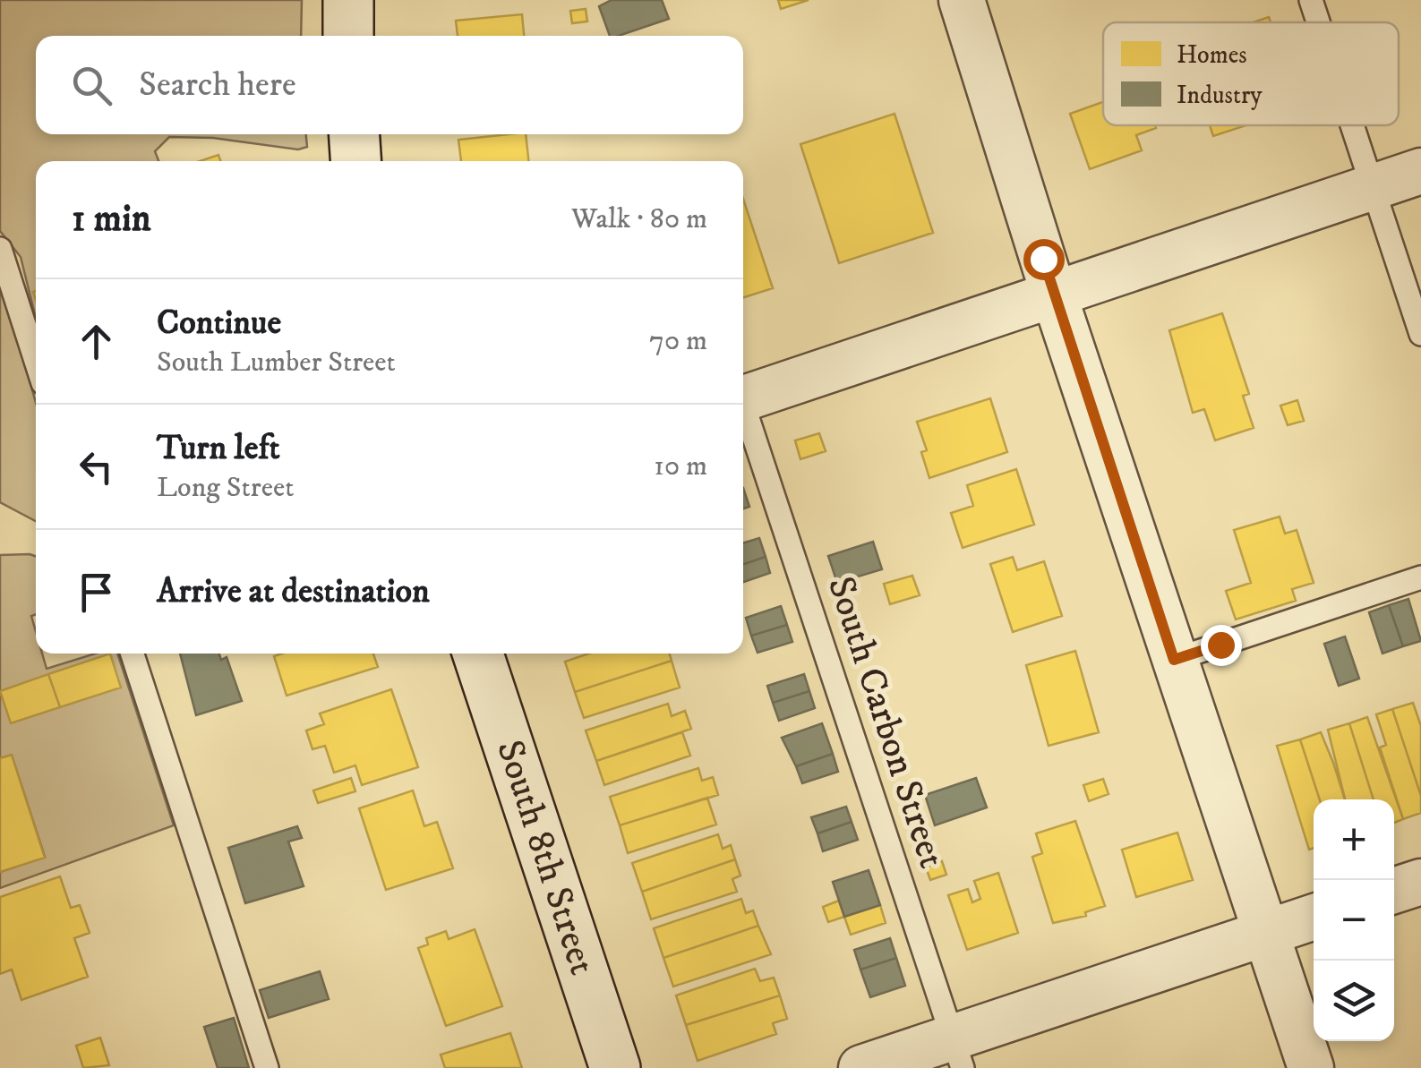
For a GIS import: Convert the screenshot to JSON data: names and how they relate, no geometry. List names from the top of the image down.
{
  "streets": {
    "main road": ["South 8th Street"],
    "lane": ["South Carbon Street"]
  },
  "legend": ["Homes", "Industry"],
  "page": {
    "search": "Search here",
    "heading": ["1 min", "Walk · 80 m"],
    "list": [
      ["Continue", "South Lumber Street", "70 m"],
      ["Turn left", "Long Street", "10 m"],
      "Arrive at destination"
    ],
    "map_buttons": ["+", "−"]
  }
}
